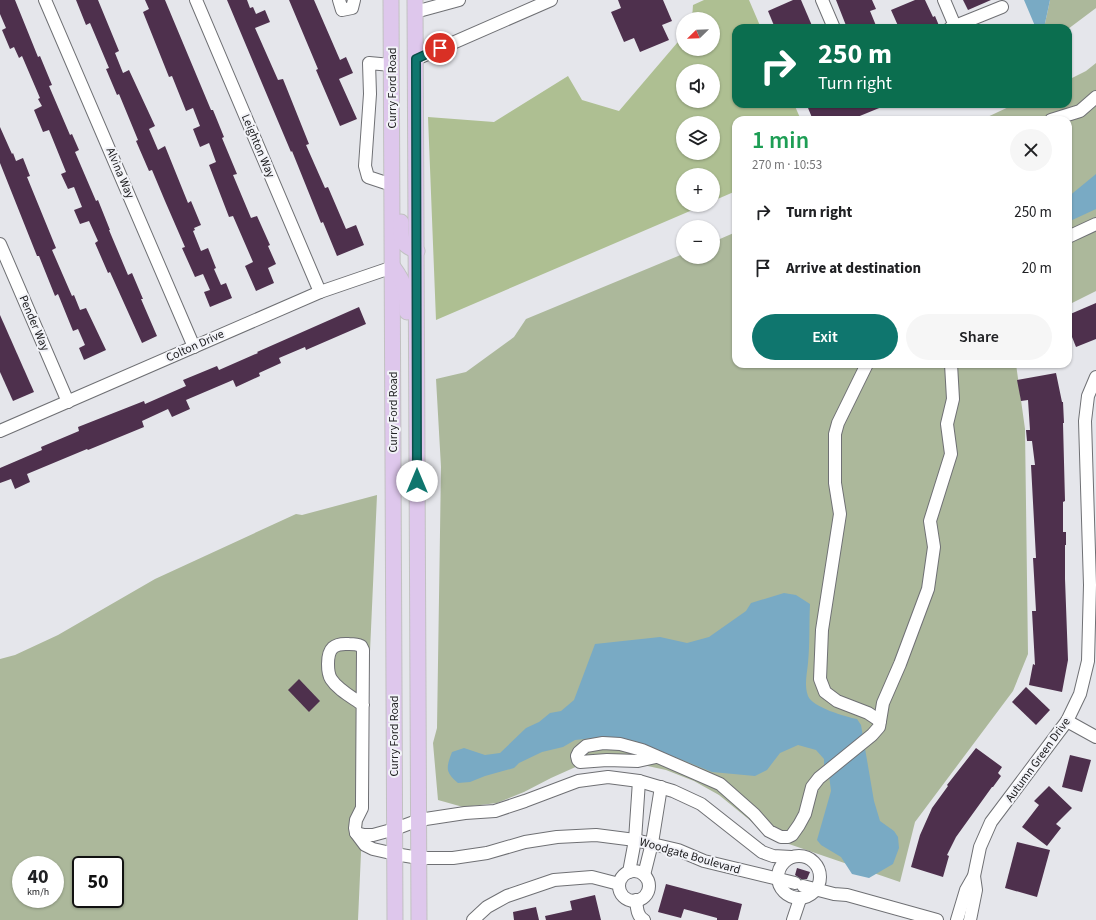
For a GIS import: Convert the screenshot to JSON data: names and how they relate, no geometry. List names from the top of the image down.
{
  "streets": {
    "main road": ["Curry Ford Road"],
    "street": [
      "Leighton Way",
      "Alvina Way",
      "Pender Way",
      "Colton Drive",
      "Autumn Green Drive",
      "Woodgate Boulevard"
    ]
  },
  "crossings": [
    ["Curry Ford Road", "Colton Drive"],
    ["Curry Ford Road", "Woodgate Boulevard"],
    ["Leighton Way", "Colton Drive"],
    ["Alvina Way", "Colton Drive"],
    ["Pender Way", "Colton Drive"]
  ],
  "north": "bottom left",
  "page": {
    "map_buttons": ["+", "−"],
    "turn": ["250 m", "Turn right"],
    "heading": ["1 min", "270 m · 10:53"],
    "list": [
      {
        "name": "Turn right",
        "value": "250 m"
      },
      {
        "name": "Arrive at destination",
        "value": "20 m"
      }
    ],
    "buttons": ["Exit", "Share"],
    "speed": "40 km/h",
    "limit": "50"
  }
}
